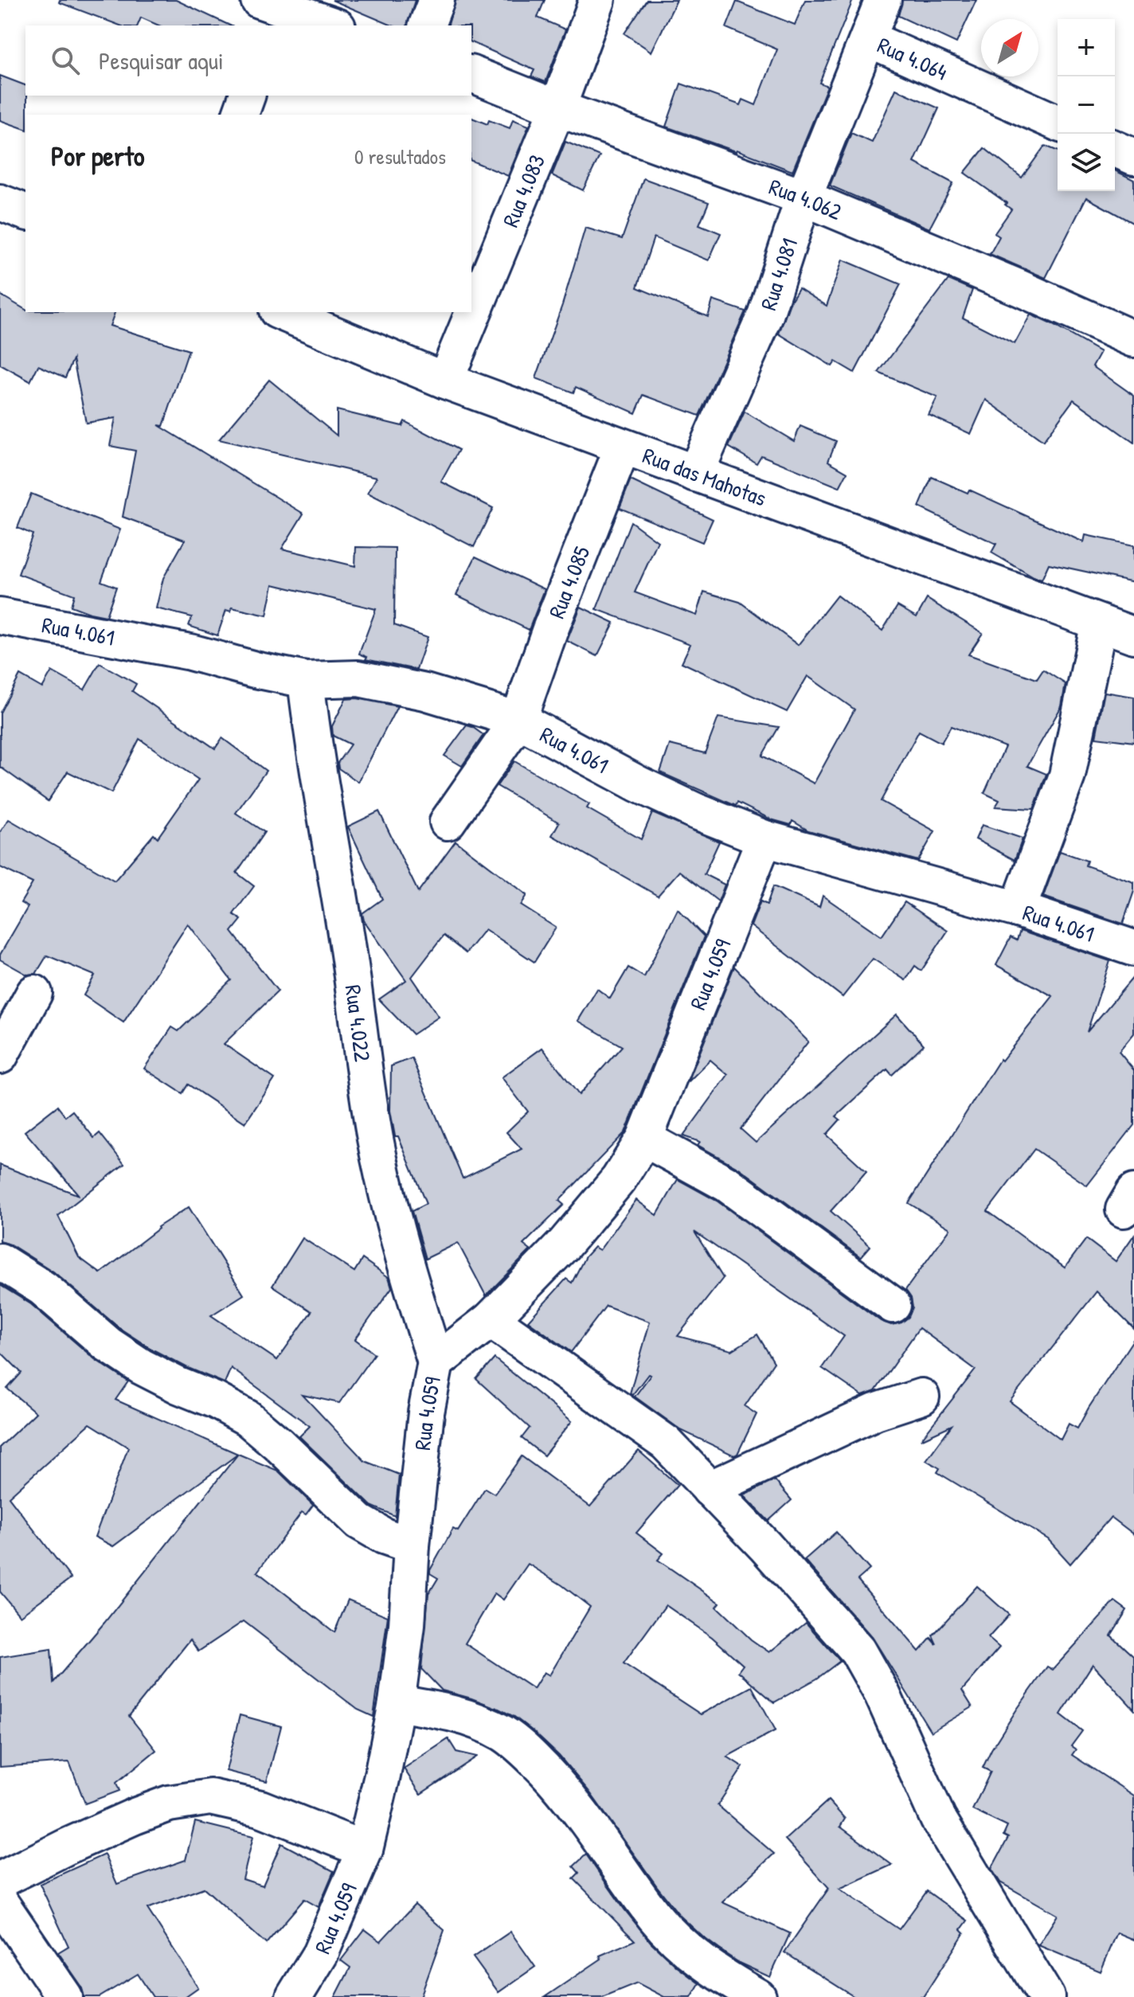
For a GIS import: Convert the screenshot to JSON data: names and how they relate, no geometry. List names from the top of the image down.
{
  "streets": {
    "street": [
      "Rua 4.064",
      "Rua 4.083",
      "Rua 4.062",
      "Rua 4.081",
      "Rua das Mahotas",
      "Rua 4.085",
      "Rua 4.061",
      "Rua 4.059",
      "Rua 4.022"
    ]
  },
  "crossings": [
    ["Rua 4.064", "Rua 4.081"],
    ["Rua 4.083", "Rua 4.062"],
    ["Rua 4.083", "Rua das Mahotas"],
    ["Rua 4.062", "Rua 4.081"],
    ["Rua 4.081", "Rua das Mahotas"],
    ["Rua das Mahotas", "Rua 4.085"],
    ["Rua 4.085", "Rua 4.061"],
    ["Rua 4.061", "Rua 4.059"],
    ["Rua 4.061", "Rua 4.022"],
    ["Rua 4.059", "Rua 4.022"]
  ],
  "north": "top right",
  "page": {
    "map_buttons": ["+", "−"],
    "search": "Pesquisar aqui",
    "heading": ["Por perto", "0 resultados"]
  }
}
